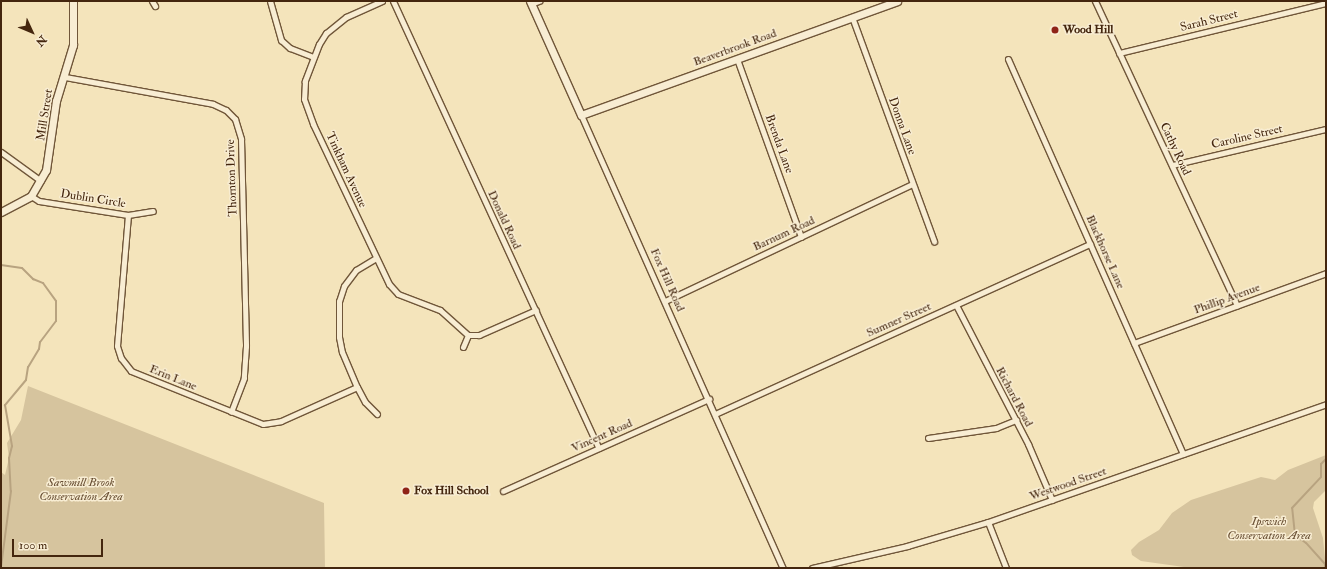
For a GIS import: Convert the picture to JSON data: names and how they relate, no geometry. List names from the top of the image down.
{
  "streets": {
    "street": [
      "Sarah Street",
      "Beaverbrook Road",
      "Mill Street",
      "Donna Lane",
      "Caroline Street",
      "Brenda Lane",
      "Cathy Road",
      "Tinkham Avenue",
      "Thornton Drive",
      "Dublin Circle",
      "Donald Road",
      "Barnum Road",
      "Blackhorse Lane",
      "Fox Hill Road",
      "Phillip Avenue",
      "Sumner Street",
      "Erin Lane",
      "Richard Road",
      "Vincent Road",
      "Westwood Street"
    ]
  },
  "crossings": [
    ["Sarah Street", "Cathy Road"],
    ["Beaverbrook Road", "Donna Lane"],
    ["Beaverbrook Road", "Brenda Lane"],
    ["Beaverbrook Road", "Fox Hill Road"],
    ["Mill Street", "Thornton Drive"],
    ["Mill Street", "Dublin Circle"],
    ["Donna Lane", "Barnum Road"],
    ["Caroline Street", "Cathy Road"],
    ["Brenda Lane", "Barnum Road"],
    ["Cathy Road", "Phillip Avenue"],
    ["Thornton Drive", "Erin Lane"],
    ["Dublin Circle", "Erin Lane"],
    ["Donald Road", "Vincent Road"],
    ["Barnum Road", "Fox Hill Road"],
    ["Blackhorse Lane", "Phillip Avenue"],
    ["Blackhorse Lane", "Sumner Street"],
    ["Blackhorse Lane", "Westwood Street"],
    ["Fox Hill Road", "Sumner Street"],
    ["Fox Hill Road", "Vincent Road"],
    ["Sumner Street", "Richard Road"],
    ["Richard Road", "Westwood Street"]
  ],
  "parks": ["Sawmill Brook Conservation Area", "Ipswich Conservation Area"],
  "places": ["Wood Hill", "Fox Hill School"],
  "scale_bar": "100 m",
  "north": "bottom right"
}
